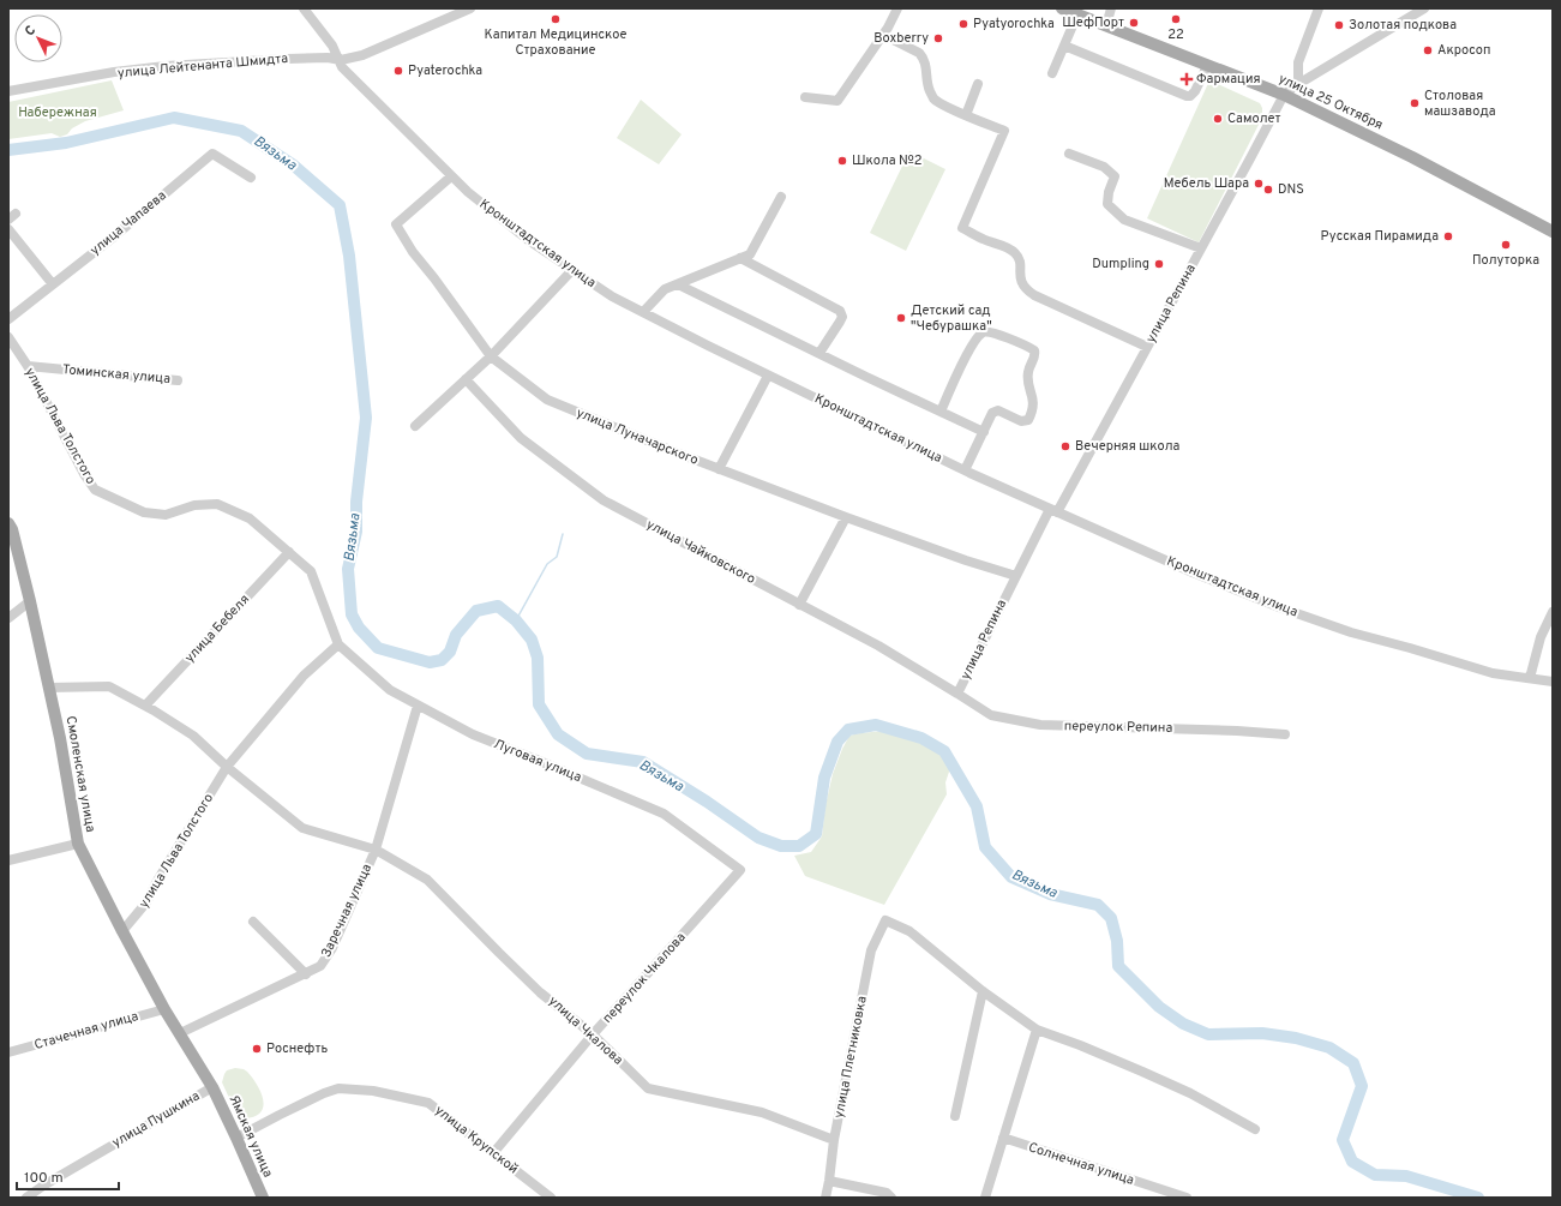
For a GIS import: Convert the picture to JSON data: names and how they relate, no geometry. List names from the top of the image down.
{
  "streets": {
    "main road": ["улица 25 Октября", "Смоленская улица", "Ямская улица"],
    "street": [
      "улица Лейтенанта Шмидта",
      "улица Чапаева",
      "Кронштадтская улица",
      "улица Репина",
      "Томинская улица",
      "улица Льва Толстого",
      "улица Луначарского",
      "улица Чайковского",
      "улица Бебеля",
      "переулок Репина",
      "Луговая улица",
      "Заречная улица",
      "переулок Чкалова",
      "Стачечная улица",
      "улица Чкалова",
      "улица Плетниковка",
      "улица Пушкина",
      "улица Крупской",
      "Солнечная улица"
    ]
  },
  "crossings": [
    ["улица Лейтенанта Шмидта", "Кронштадтская улица"],
    ["улица 25 Октября", "улица Репина"],
    ["Кронштадтская улица", "улица Репина"],
    ["Кронштадтская улица", "улица Луначарского"],
    ["улица Репина", "улица Луначарского"],
    ["улица Репина", "улица Чайковского"],
    ["улица Репина", "переулок Репина"],
    ["Томинская улица", "улица Льва Толстого"],
    ["улица Льва Толстого", "улица Бебеля"],
    ["улица Льва Толстого", "Луговая улица"],
    ["улица Льва Толстого", "Смоленская улица"],
    ["улица Чайковского", "переулок Репина"],
    ["Луговая улица", "Заречная улица"],
    ["Луговая улица", "переулок Чкалова"],
    ["Смоленская улица", "Заречная улица"],
    ["Смоленская улица", "Стачечная улица"],
    ["Смоленская улица", "улица Пушкина"],
    ["Смоленская улица", "Ямская улица"],
    ["Заречная улица", "улица Чкалова"],
    ["переулок Чкалова", "улица Чкалова"],
    ["переулок Чкалова", "улица Крупской"],
    ["улица Чкалова", "улица Плетниковка"],
    ["улица Пушкина", "Ямская улица"],
    ["Ямская улица", "улица Крупской"]
  ],
  "water": ["Вязьма"],
  "parks": ["Набережная"],
  "places": {
    "other": [
      "Капитал Медицинское Страхование",
      "22",
      "ШефПорт",
      "Pyatyorochka",
      "Золотая подкова",
      "Boxberry",
      "Акросоп",
      "Pyaterochka",
      "Столовая машзавода",
      "Самолет",
      "Школа №2",
      "Мебель Шара",
      "DNS",
      "Русская Пирамида",
      "Полуторка",
      "Dumpling",
      "Детский сад \"Чебурашка\"",
      "Вечерняя школа",
      "Роснефть"
    ],
    "health": ["Фармация"]
  },
  "scale_bar": "100 m",
  "north": "top left"
}
